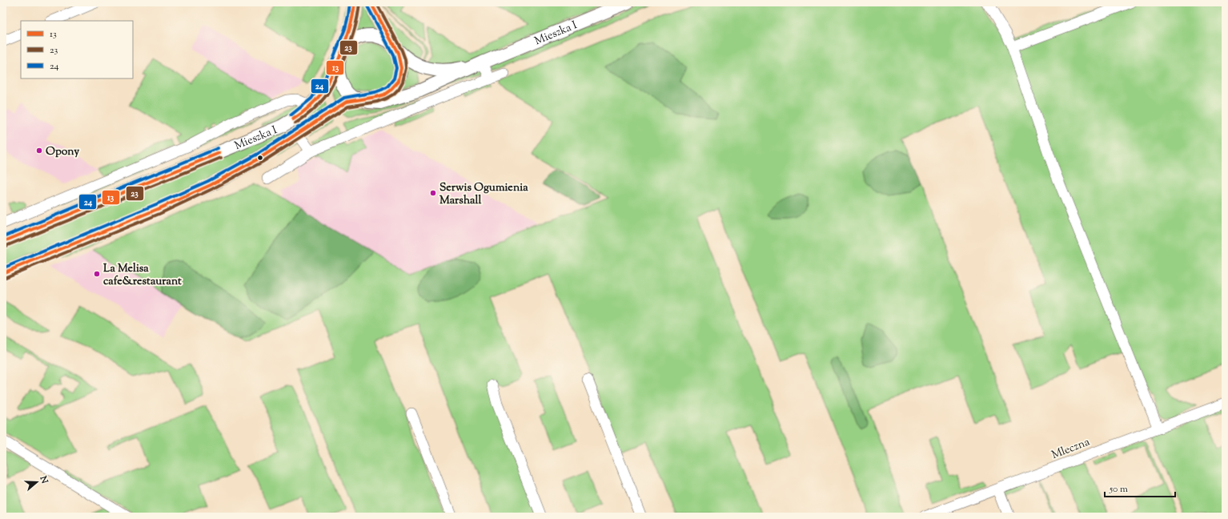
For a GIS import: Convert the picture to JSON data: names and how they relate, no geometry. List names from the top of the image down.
{
  "streets": {
    "street": ["Mieszka I", "Mleczna"]
  },
  "places": ["Opony", "Serwis Ogumienia Marshall", "La Melisa cafe&restaurant"],
  "lines": ["transit line 13", "transit line 23", "transit line 24"],
  "legend": ["13", "23", "24"],
  "scale_bar": "50 m",
  "north": "right"
}
